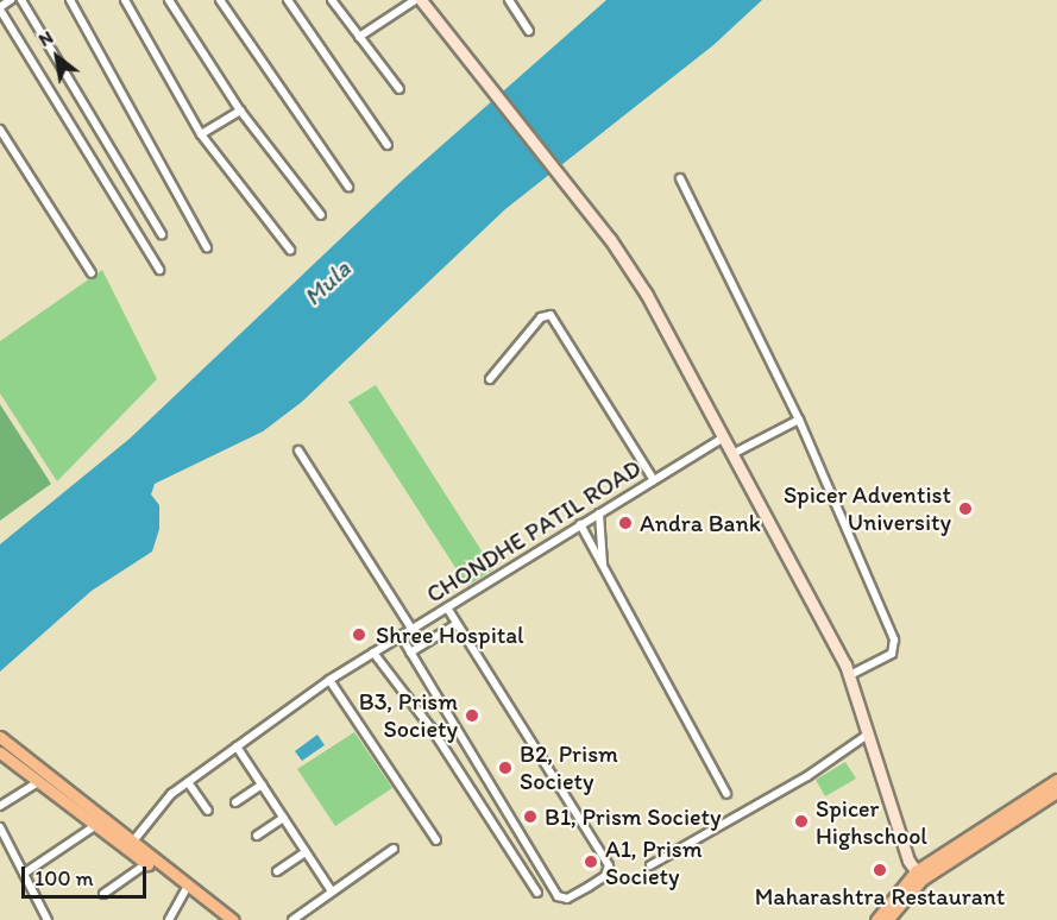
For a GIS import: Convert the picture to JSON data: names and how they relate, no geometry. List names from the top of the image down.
{
  "streets": {
    "street": ["CHONDHE PATIL ROAD"]
  },
  "water": ["Mula"],
  "places": [
    "Spicer Adventist University",
    "Andra Bank",
    "Shree Hospital",
    "B3, Prism Society",
    "B2, Prism Society",
    "B1, Prism Society",
    "Spicer Highschool",
    "A1, Prism Society",
    "Maharashtra Restaurant"
  ],
  "scale_bar": "100 m",
  "north": "top left"
}
